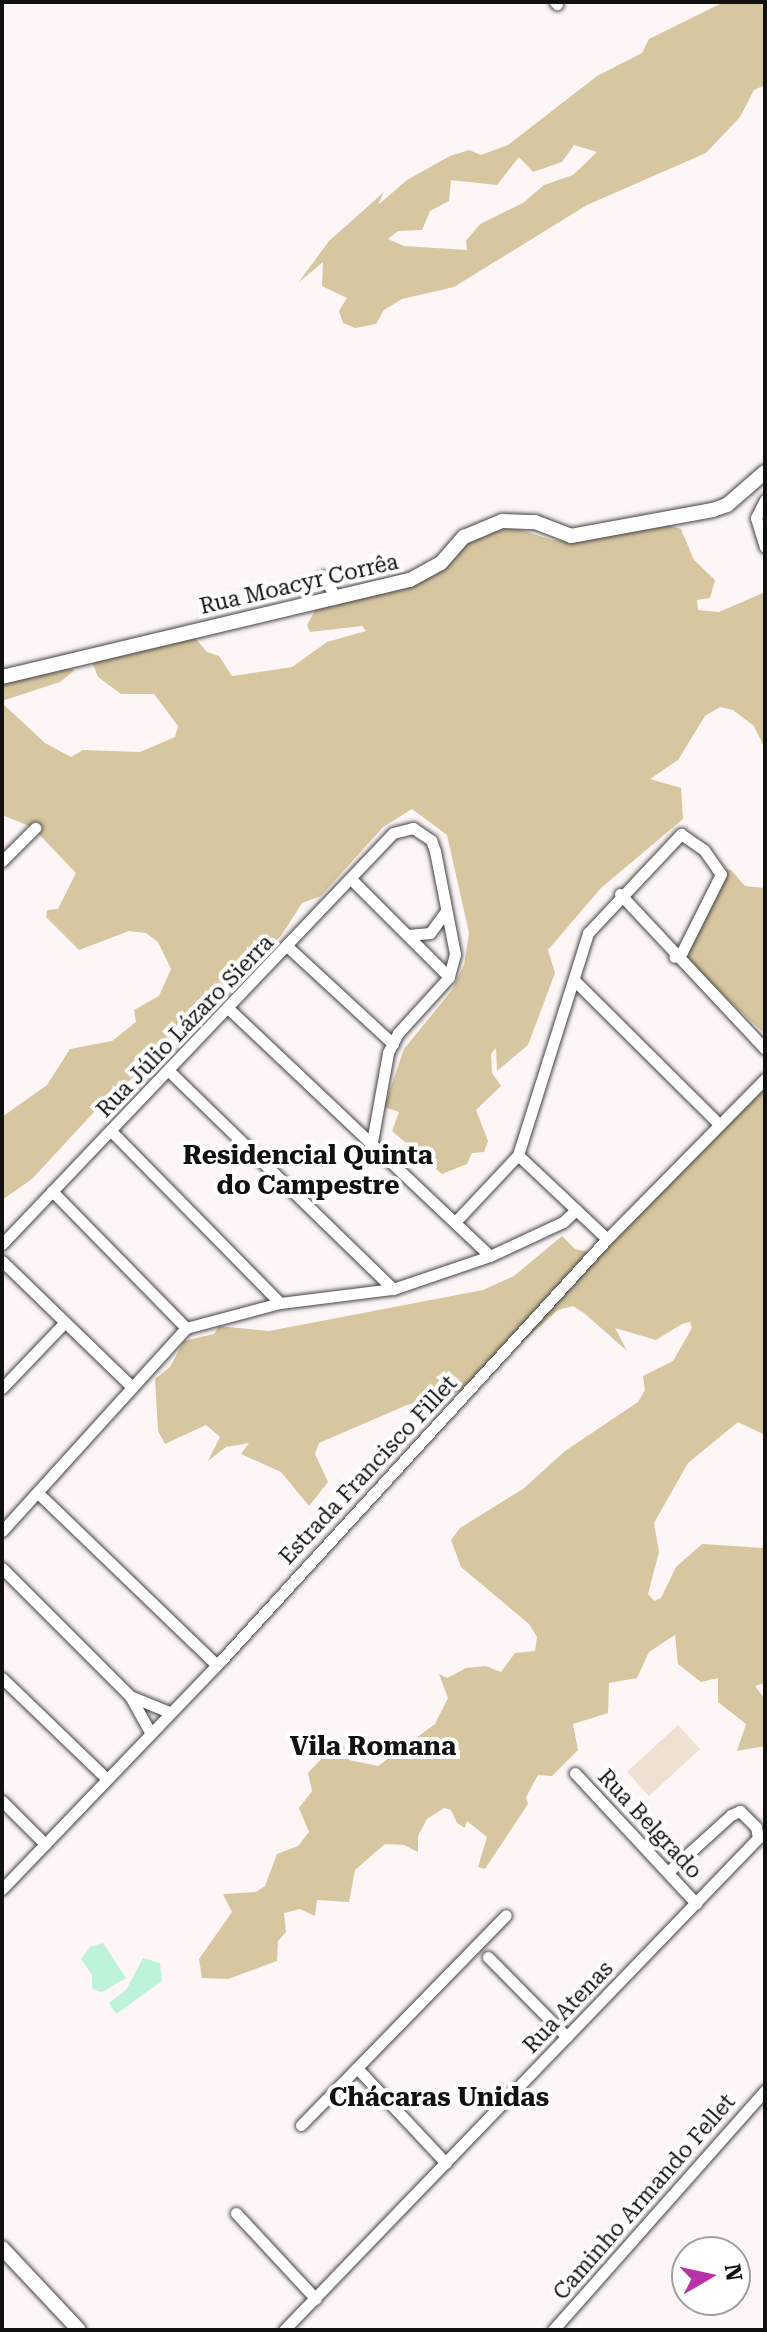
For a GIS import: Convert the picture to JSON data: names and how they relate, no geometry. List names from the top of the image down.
{
  "streets": {
    "street": [
      "Rua Moacyr Corrêa",
      "Rua Júlio Lázaro Sierra",
      "Estrada Francisco Fillet",
      "Rua Belgrado",
      "Rua Atenas",
      "Caminho Armando Fellet"
    ]
  },
  "crossings": [
    ["Rua Belgrado", "Rua Atenas"]
  ],
  "districts": ["Residencial Quinta do Campestre", "Vila Romana", "Chácaras Unidas"],
  "north": "right"
}
